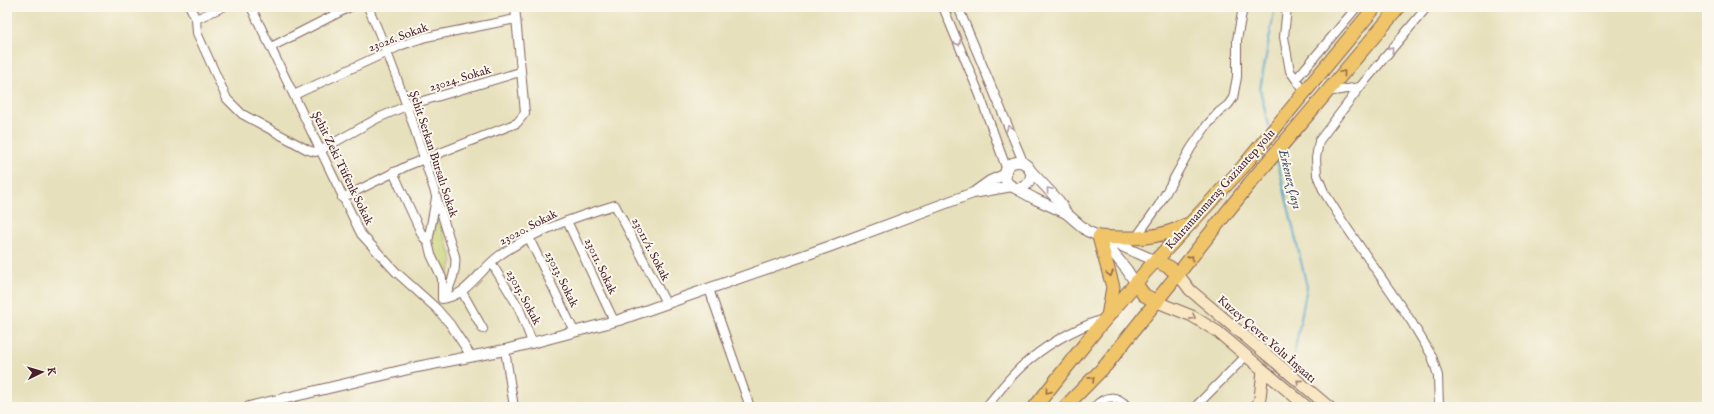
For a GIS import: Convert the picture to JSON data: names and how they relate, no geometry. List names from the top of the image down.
{
  "streets": {
    "highway": ["Kahramanmaraş Gaziantep yolu"],
    "main road": ["Kuzey Çevre Yolu İnşaatı"],
    "street": [
      "23026. Sokak",
      "23024. Sokak",
      "Şehit Serkan Bursalı Sokak",
      "Şehit Zeki Tüfenk Sokak",
      "23020. Sokak",
      "23011/1. Sokak",
      "23011. Sokak",
      "23013. Sokak",
      "23015. Sokak"
    ]
  },
  "crossings": [
    ["23026. Sokak", "Şehit Serkan Bursalı Sokak"],
    ["23026. Sokak", "Şehit Zeki Tüfenk Sokak"],
    ["23024. Sokak", "Şehit Serkan Bursalı Sokak"],
    ["23024. Sokak", "Şehit Zeki Tüfenk Sokak"],
    ["Şehit Serkan Bursalı Sokak", "Şehit Zeki Tüfenk Sokak"],
    ["Şehit Serkan Bursalı Sokak", "23020. Sokak"],
    ["Kahramanmaraş Gaziantep yolu", "Kuzey Çevre Yolu İnşaatı"],
    ["23020. Sokak", "23011/1. Sokak"],
    ["23020. Sokak", "23011. Sokak"],
    ["23020. Sokak", "23013. Sokak"],
    ["23020. Sokak", "23015. Sokak"]
  ],
  "water": ["Erkenez Çayı"],
  "north": "right"
}
